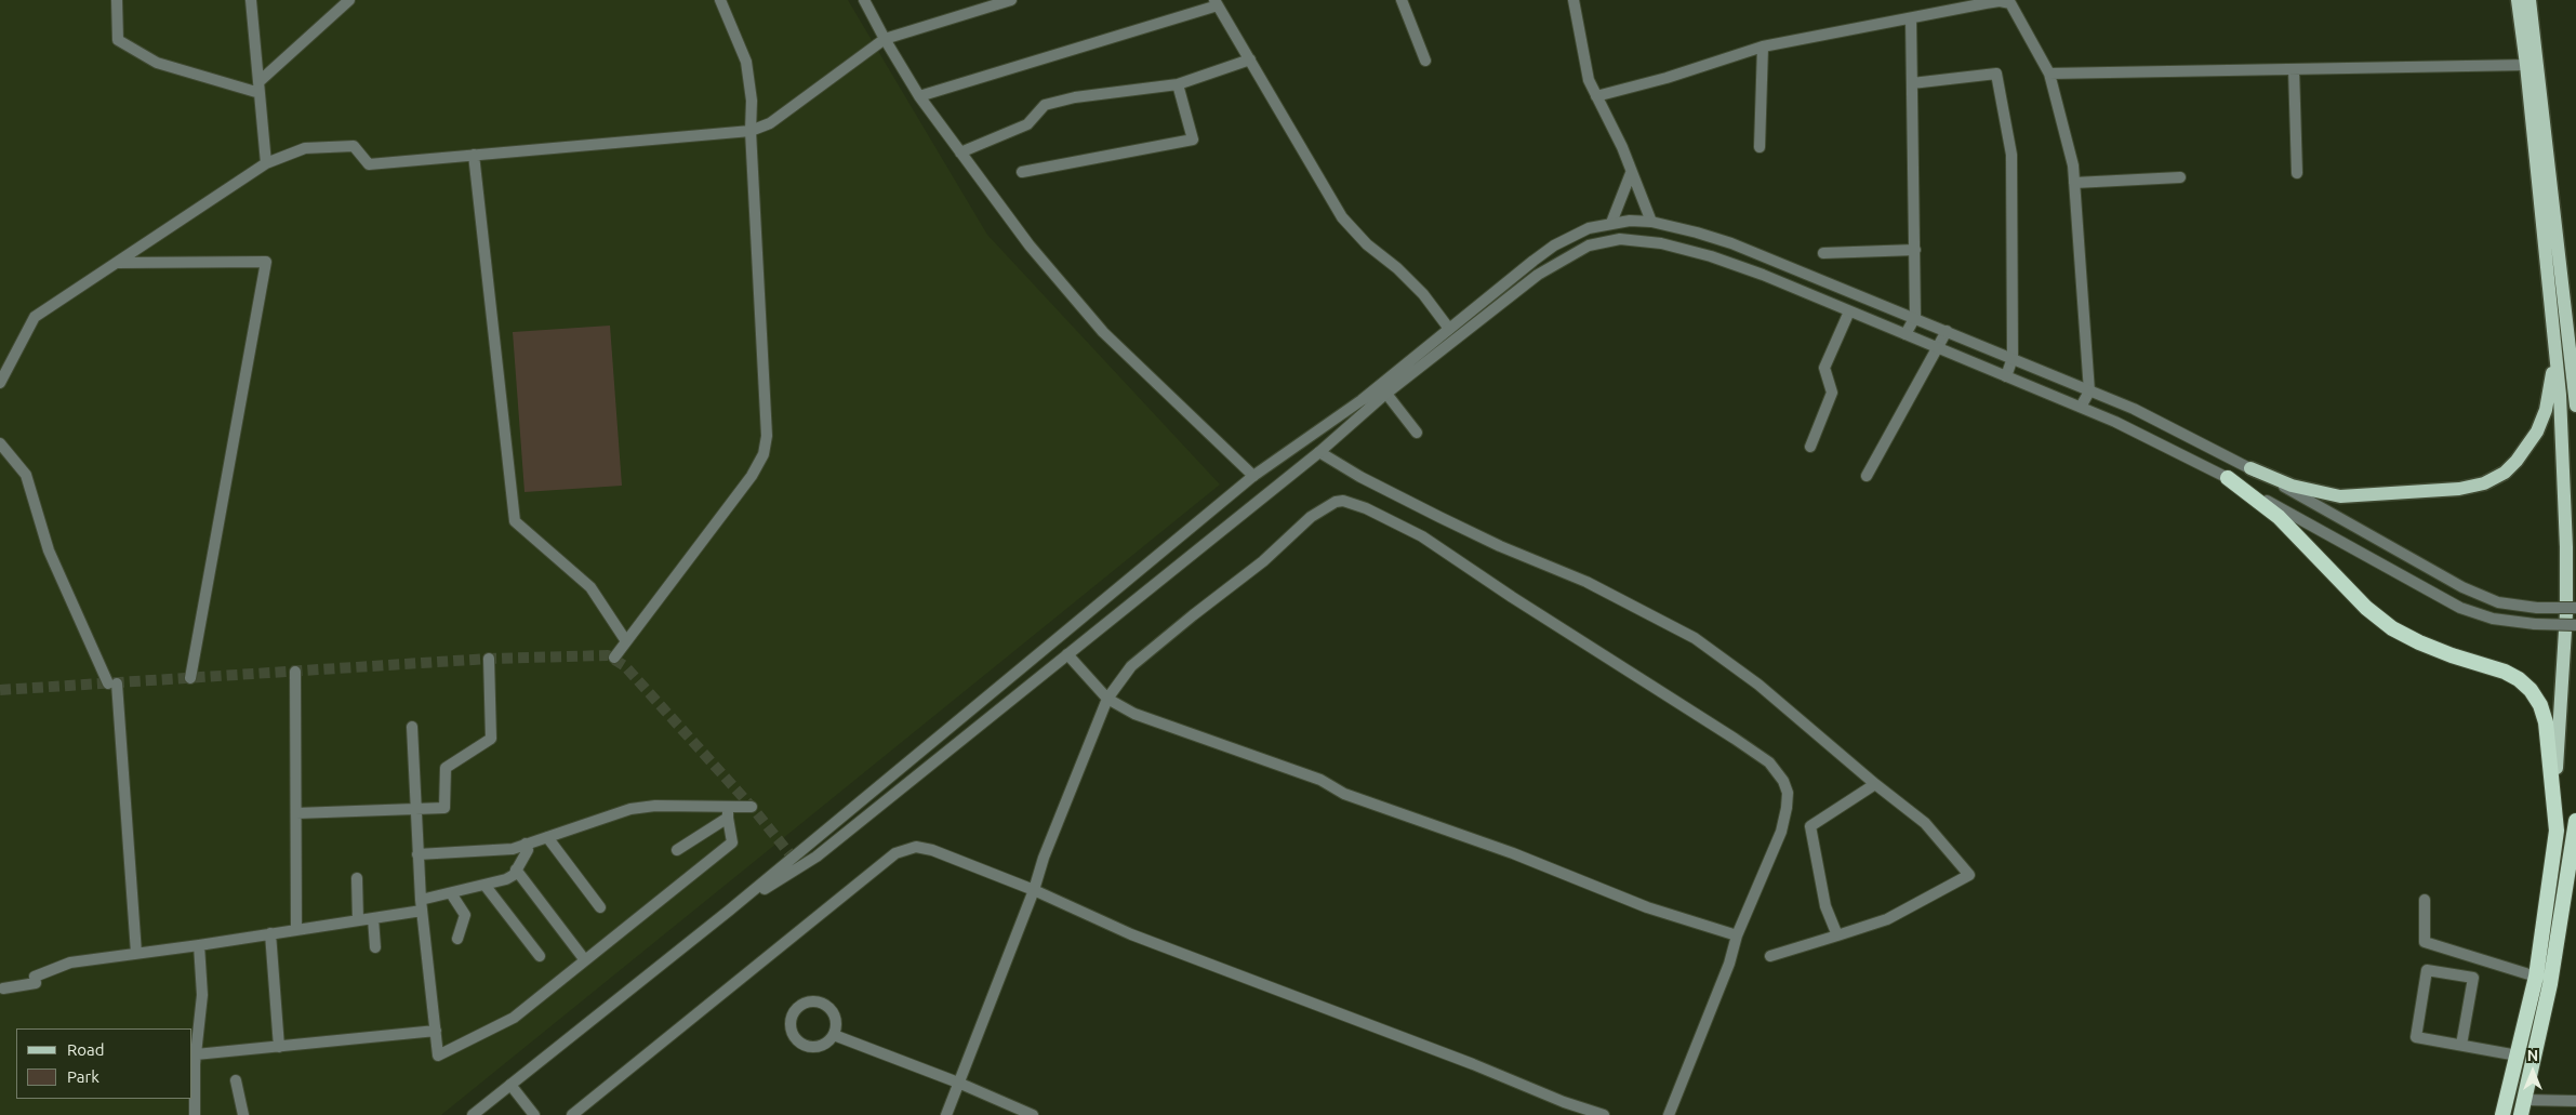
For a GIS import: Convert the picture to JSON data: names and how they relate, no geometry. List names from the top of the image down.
{
  "legend": ["Road", "Park"],
  "north": "top"
}
